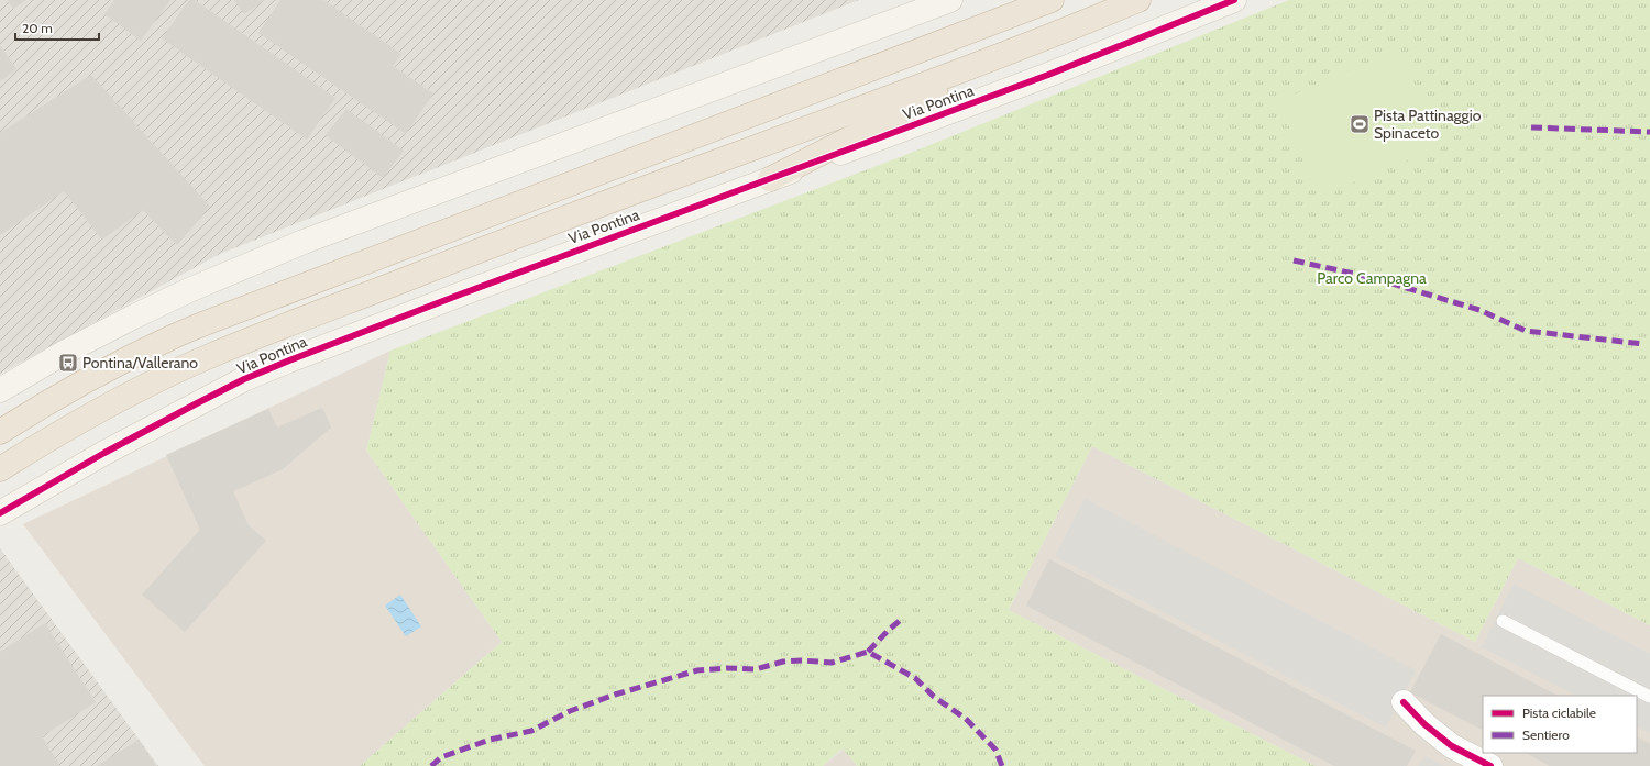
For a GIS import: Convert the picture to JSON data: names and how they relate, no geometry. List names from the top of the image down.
{
  "streets": {
    "highway": ["Via Pontina"]
  },
  "parks": ["Parco Campagna"],
  "places": {
    "sports": ["Pista Pattinaggio Spinaceto"],
    "bus stop": ["Pontina/Vallerano"]
  },
  "legend": ["Pista ciclabile", "Sentiero"],
  "scale_bar": "20 m"
}
